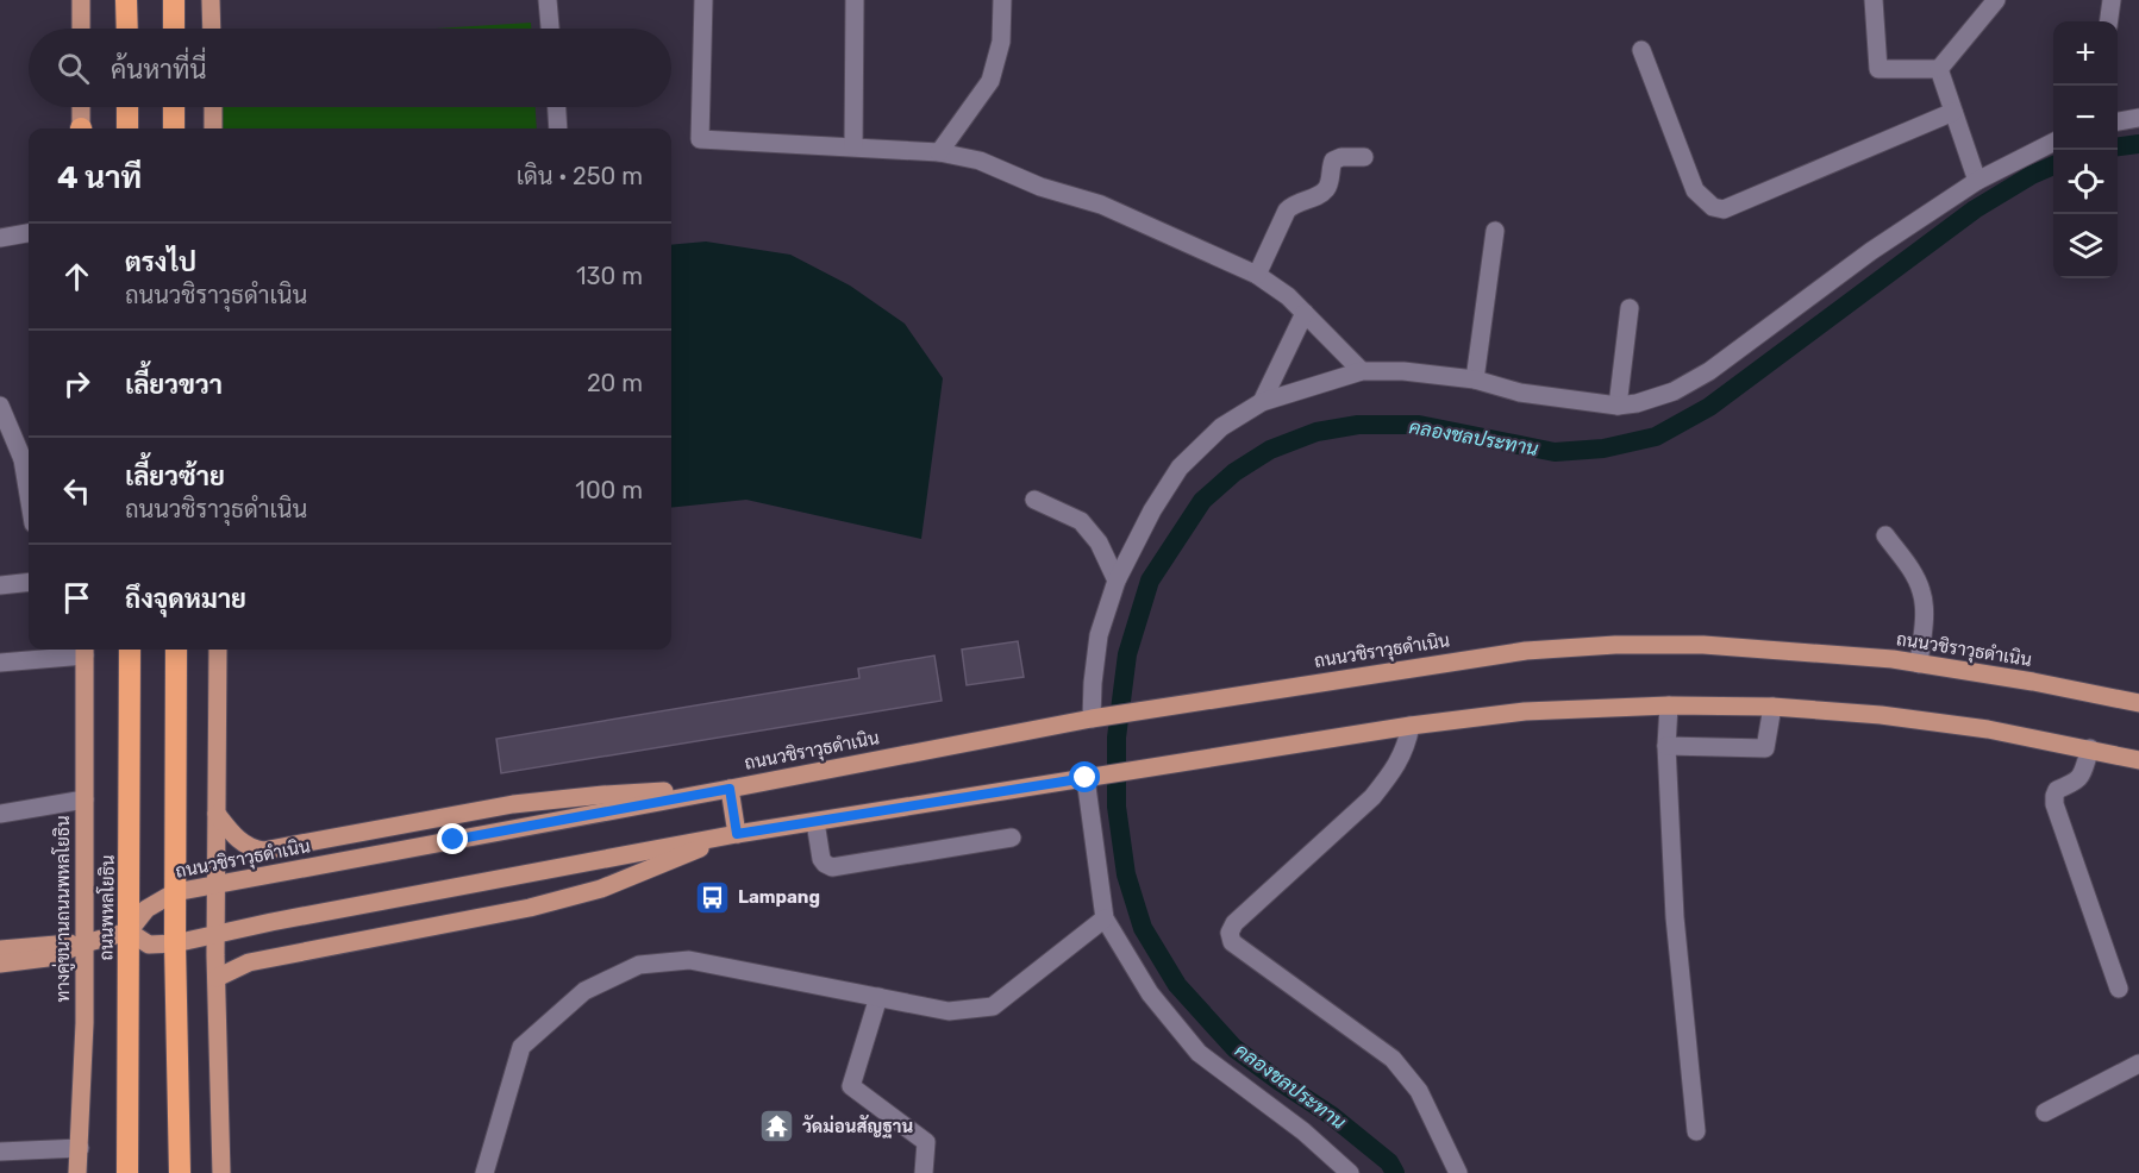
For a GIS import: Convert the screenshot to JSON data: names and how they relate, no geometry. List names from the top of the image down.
{
  "streets": {
    "highway": ["ถนนพหลโยธิน"],
    "main road": ["ถนนวชิราวุธดำเนิน", "ทางคู่ขนานถนนพหลโยธิน"]
  },
  "crossings": [
    ["ถนนวชิราวุธดำเนิน", "ถนนพหลโยธิน"]
  ],
  "water": ["คลองชลประทาน"],
  "places": {
    "bus stop": ["Lampang"],
    "temple": ["วัดม่อนสัญฐาน"]
  },
  "page": {
    "map_buttons": ["+", "−"],
    "search": "ค้นหาที่นี่",
    "heading": ["4 นาที", "เดิน · 250 m"],
    "list": [
      ["ตรงไป", "ถนนวชิราวุธดำเนิน", "130 m"],
      ["เลี้ยวขวา", "20 m"],
      ["เลี้ยวซ้าย", "ถนนวชิราวุธดำเนิน", "100 m"],
      "ถึงจุดหมาย"
    ]
  }
}
